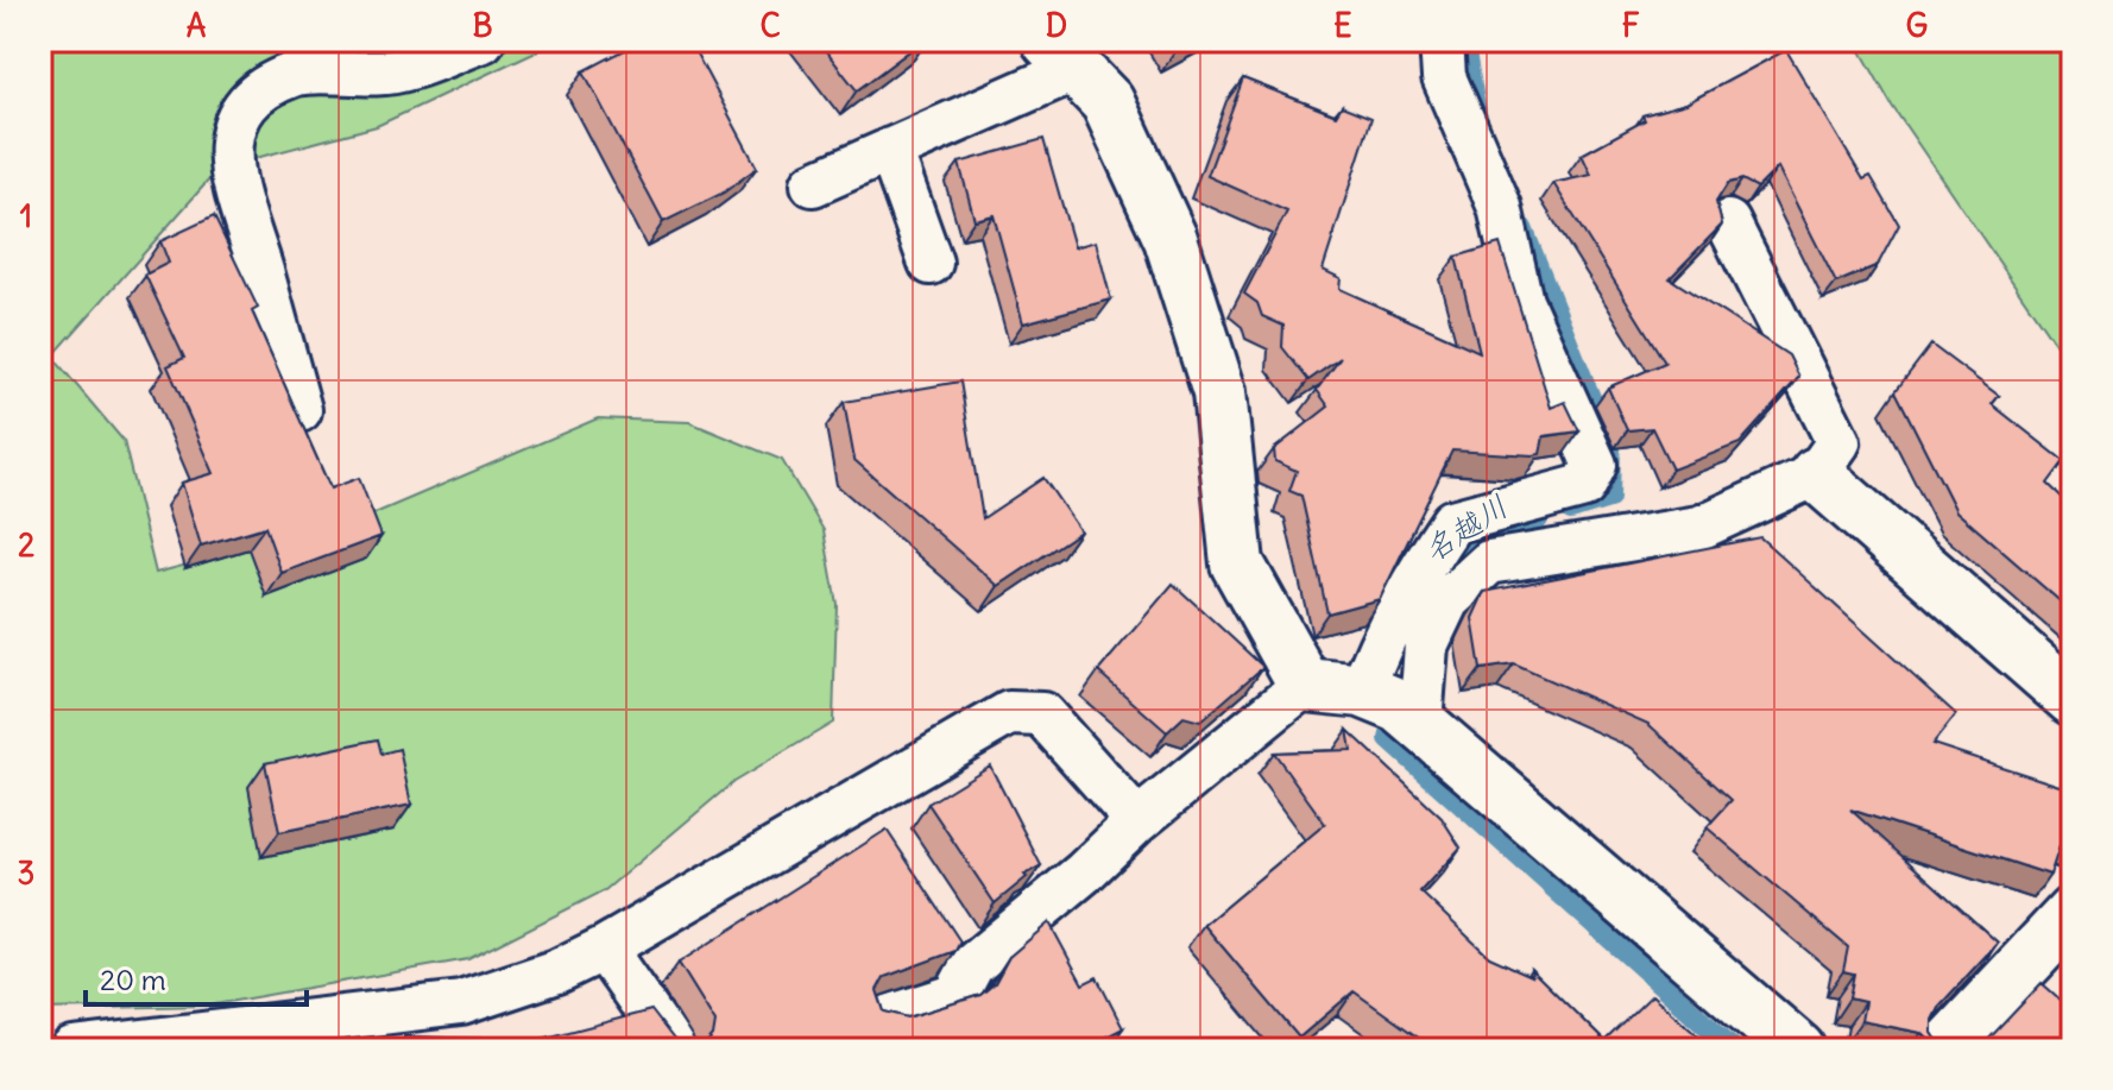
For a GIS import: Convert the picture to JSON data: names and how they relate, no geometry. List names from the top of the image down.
{
  "water": ["名越川"],
  "scale_bar": "20 m",
  "grid": {
    "columns": [
      "A",
      "B",
      "C",
      "D",
      "E",
      "F",
      "G"
    ],
    "rows": ["1", "2", "3"]
  }
}
